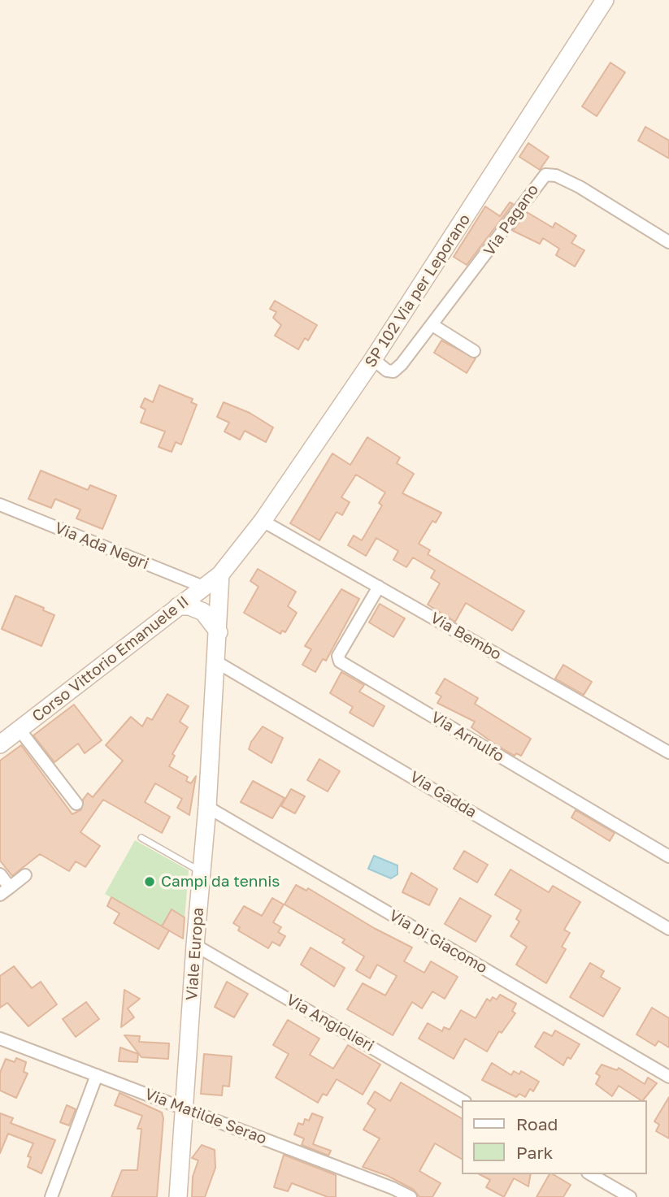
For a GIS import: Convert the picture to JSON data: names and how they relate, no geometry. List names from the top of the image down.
{
  "streets": {
    "street": [
      "Via Pagano",
      "SP 102 Via per Leporano",
      "Via Ada Negri",
      "Via Bembo",
      "Corso Vittorio Emanuele II",
      "Via Arnulfo",
      "Via Gadda",
      "Via Di Giacomo",
      "Viale Europa",
      "Via Angiolieri",
      "Via Matilde Serao"
    ]
  },
  "crossings": [
    ["Via Pagano", "SP 102 Via per Leporano"],
    ["SP 102 Via per Leporano", "Via Bembo"],
    ["SP 102 Via per Leporano", "Corso Vittorio Emanuele II"],
    ["SP 102 Via per Leporano", "Viale Europa"],
    ["Via Ada Negri", "Corso Vittorio Emanuele II"],
    ["Via Bembo", "Via Arnulfo"],
    ["Corso Vittorio Emanuele II", "Viale Europa"],
    ["Via Gadda", "Viale Europa"],
    ["Via Di Giacomo", "Viale Europa"],
    ["Viale Europa", "Via Angiolieri"],
    ["Viale Europa", "Via Matilde Serao"]
  ],
  "places": ["Campi da tennis"],
  "legend": ["Road", "Park"]
}
